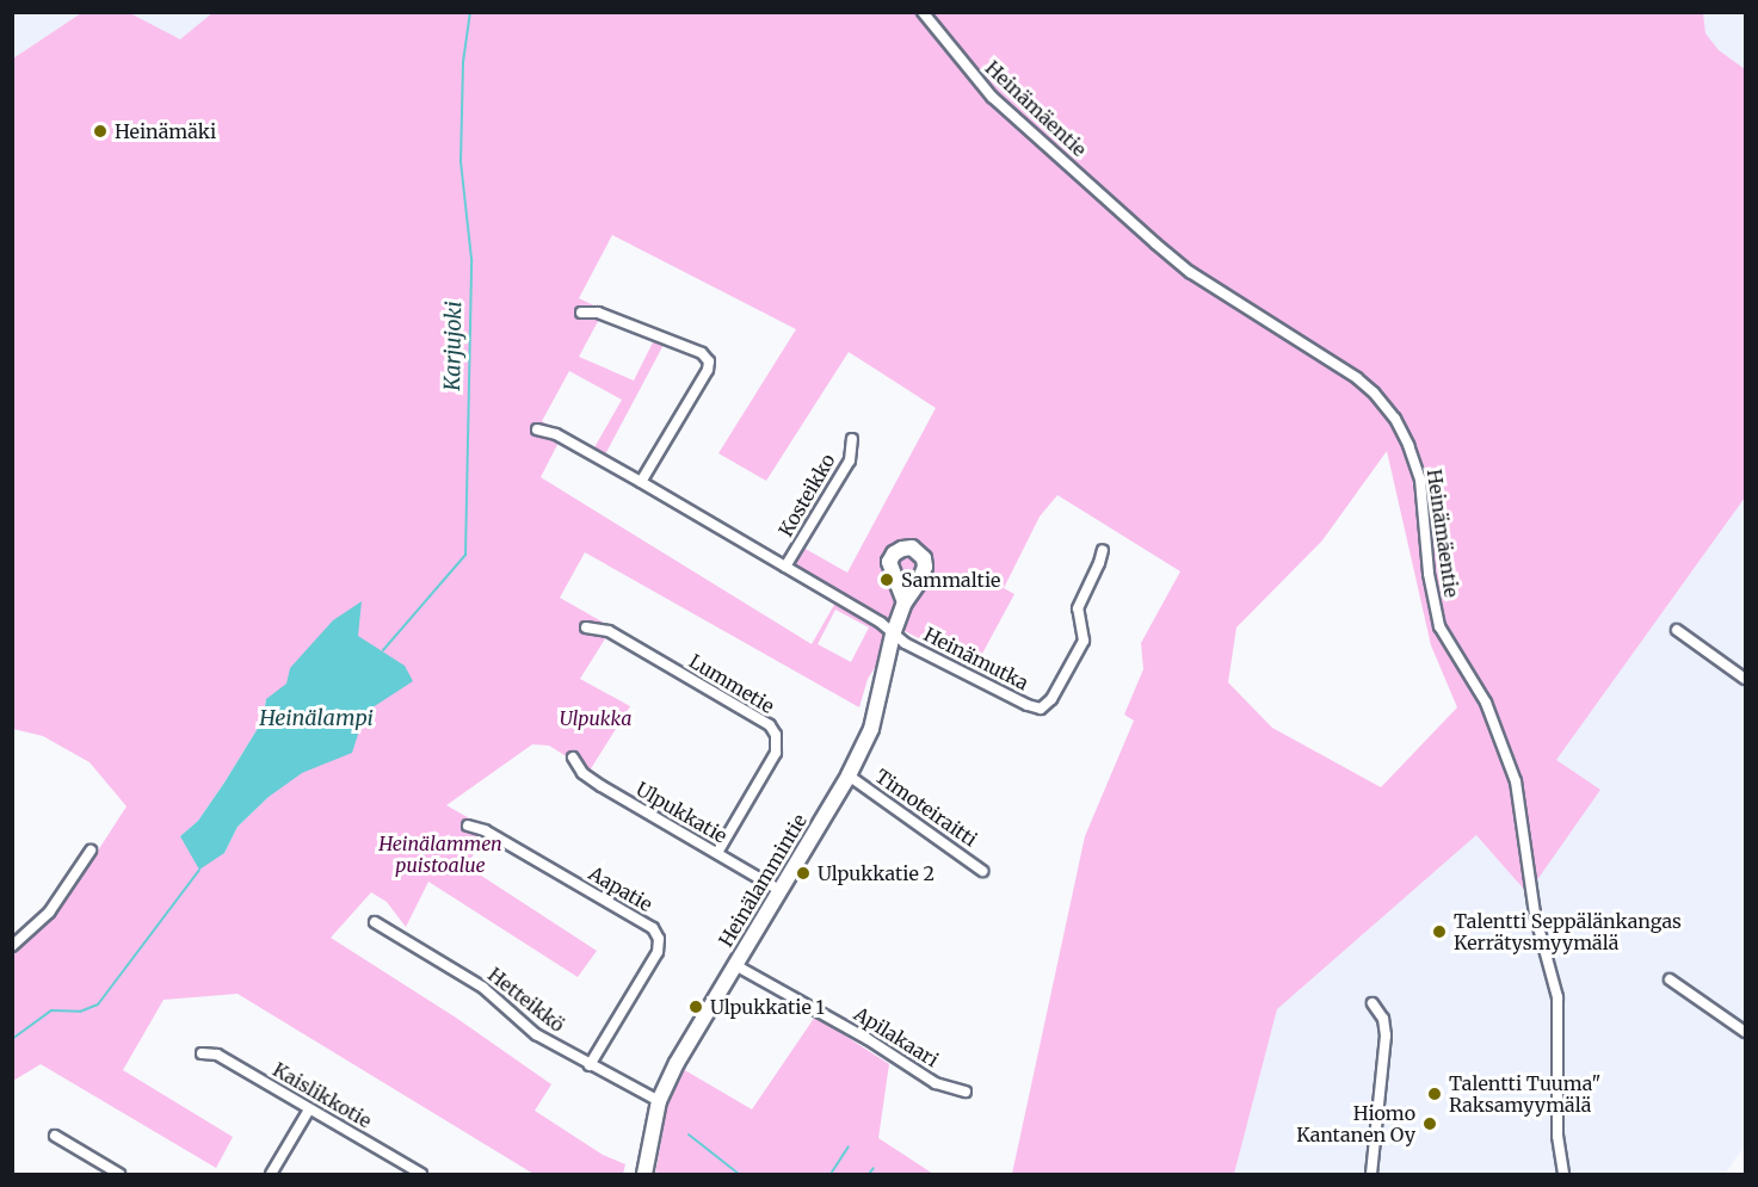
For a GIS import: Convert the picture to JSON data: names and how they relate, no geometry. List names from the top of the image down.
{
  "streets": {
    "street": [
      "Heinämäentie",
      "Kosteikko",
      "Heinämutka",
      "Lummetie",
      "Timoteiraitti",
      "Ulpukkatie",
      "Heinälammintie",
      "Aapatie",
      "Hetteikkö",
      "Apilakaari",
      "Kaislikkotie"
    ]
  },
  "crossings": [
    ["Heinämutka", "Heinälammintie"],
    ["Lummetie", "Ulpukkatie"],
    ["Timoteiraitti", "Heinälammintie"],
    ["Ulpukkatie", "Heinälammintie"],
    ["Heinälammintie", "Hetteikkö"],
    ["Heinälammintie", "Apilakaari"],
    ["Aapatie", "Hetteikkö"]
  ],
  "water": ["Karjujoki", "Heinälampi"],
  "parks": ["Ulpukka", "Heinälammen puistoalue"],
  "places": [
    "Heinämäki",
    "Sammaltie",
    "Ulpukkatie 2",
    "Talentti Seppälänkangas Kerrätysmyymälä",
    "Ulpukkatie 1",
    "Talentti Tuuma\" Raksamyymälä",
    "Hiomo Kantanen Oy"
  ]
}
